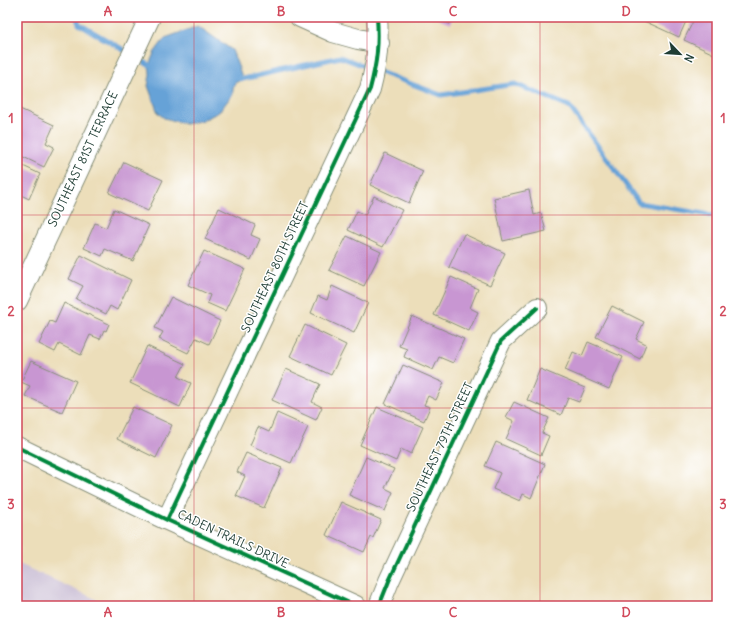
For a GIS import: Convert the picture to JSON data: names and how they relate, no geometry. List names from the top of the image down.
{
  "streets": {
    "street": [
      "SOUTHEAST 81ST TERRACE",
      "SOUTHEAST 80TH STREET",
      "SOUTHEAST 79TH STREET",
      "CADEN TRAILS DRIVE"
    ]
  },
  "crossings": [
    ["SOUTHEAST 80TH STREET", "CADEN TRAILS DRIVE"]
  ],
  "north": "bottom right",
  "grid": {
    "columns": [
      "A",
      "B",
      "C",
      "D"
    ],
    "rows": ["1", "2", "3"]
  }
}
